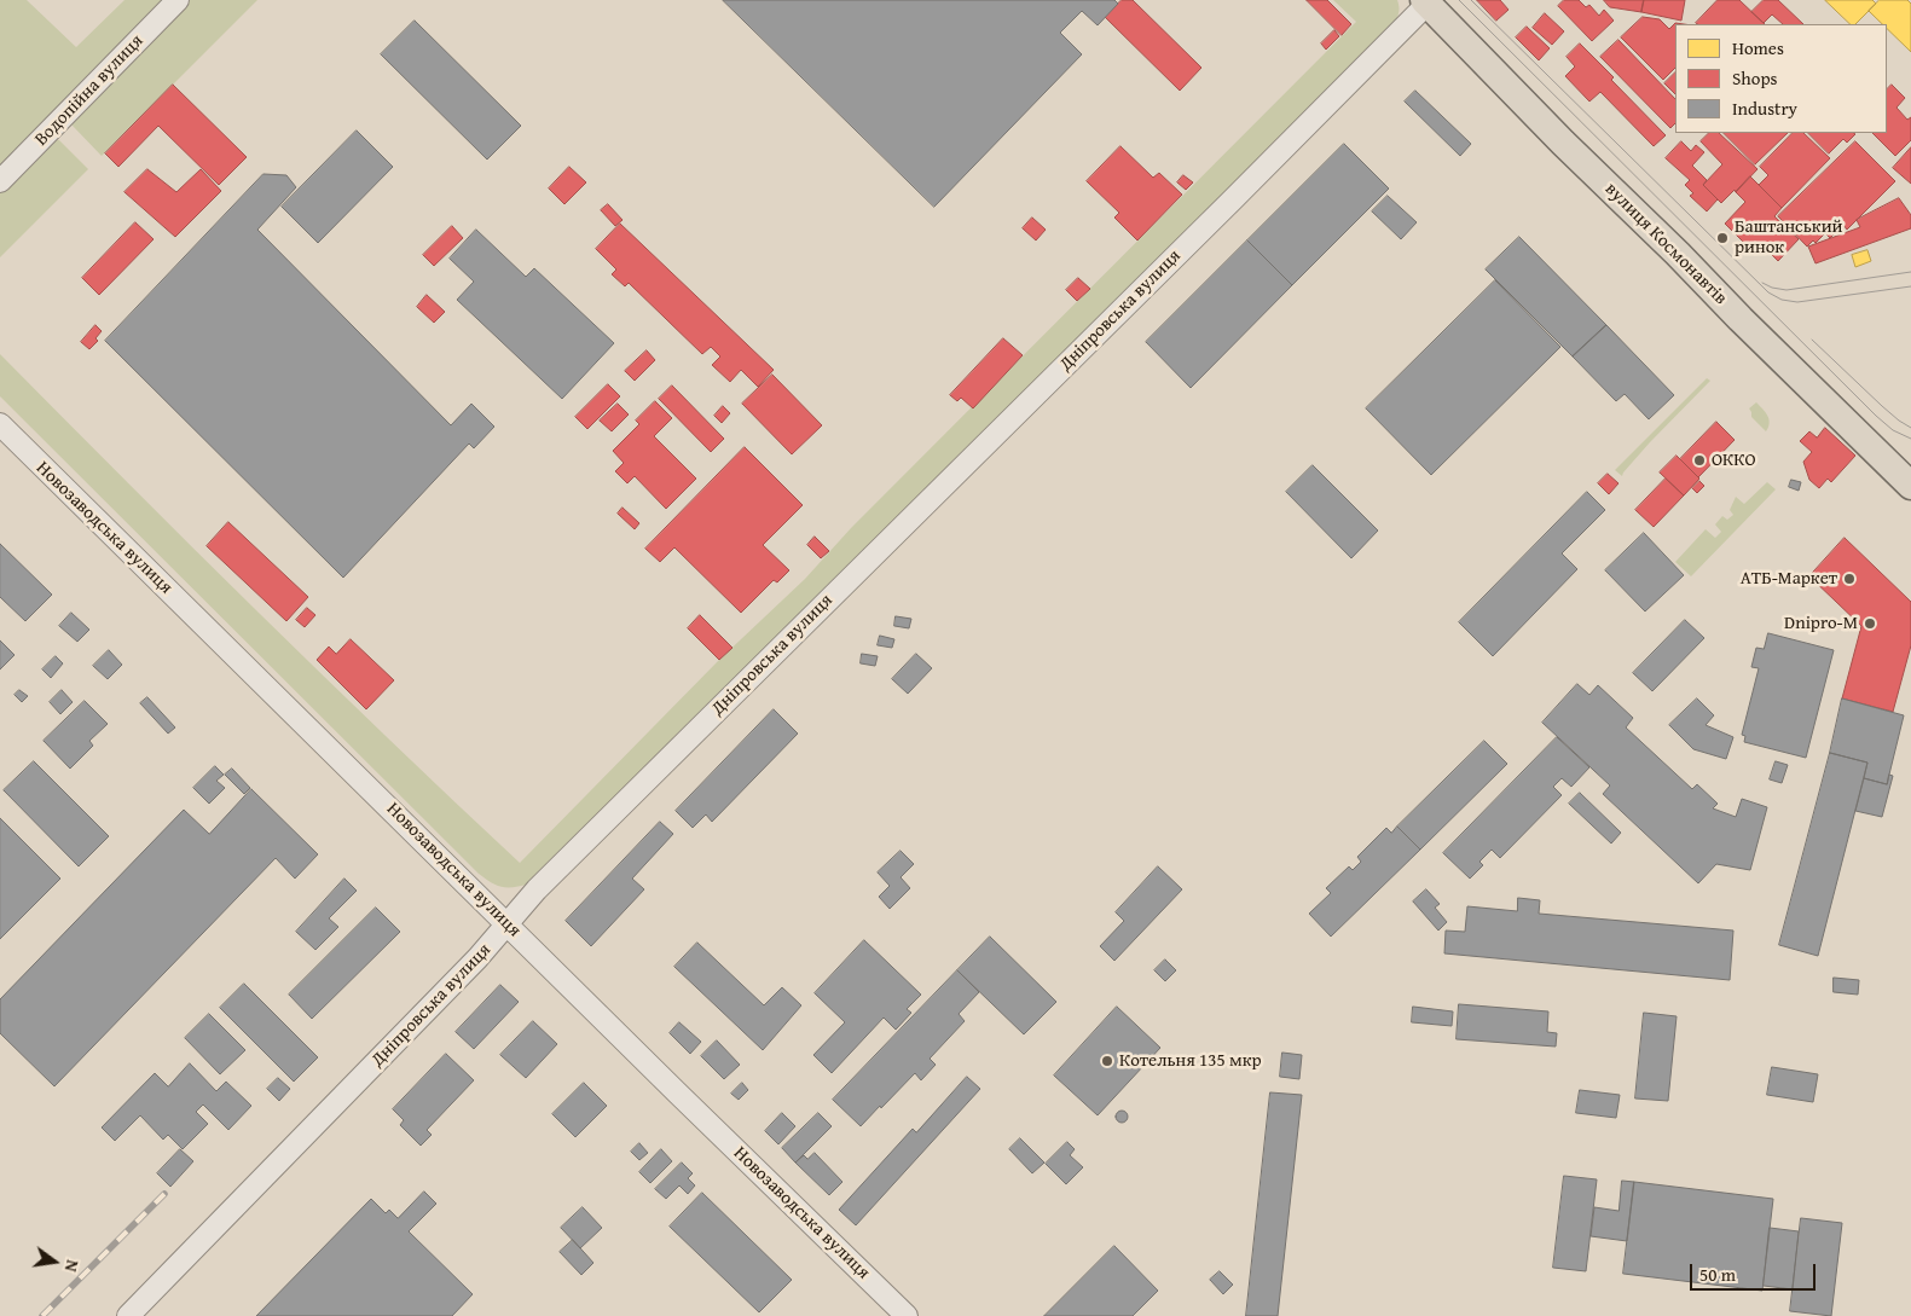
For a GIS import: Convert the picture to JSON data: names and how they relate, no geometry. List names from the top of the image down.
{
  "streets": {
    "main road": ["вулиця Космонавтів"],
    "street": ["Водопійна вулиця", "Дніпровська вулиця", "Новозаводська вулиця"]
  },
  "crossings": [
    ["вулиця Космонавтів", "Дніпровська вулиця"],
    ["Дніпровська вулиця", "Новозаводська вулиця"]
  ],
  "places": [
    "Баштанський ринок",
    "ОККО",
    "АТБ-Маркет",
    "Dnipro-M",
    "Котельня 135 мкр"
  ],
  "legend": ["Homes", "Shops", "Industry"],
  "scale_bar": "50 m",
  "north": "right"
}
